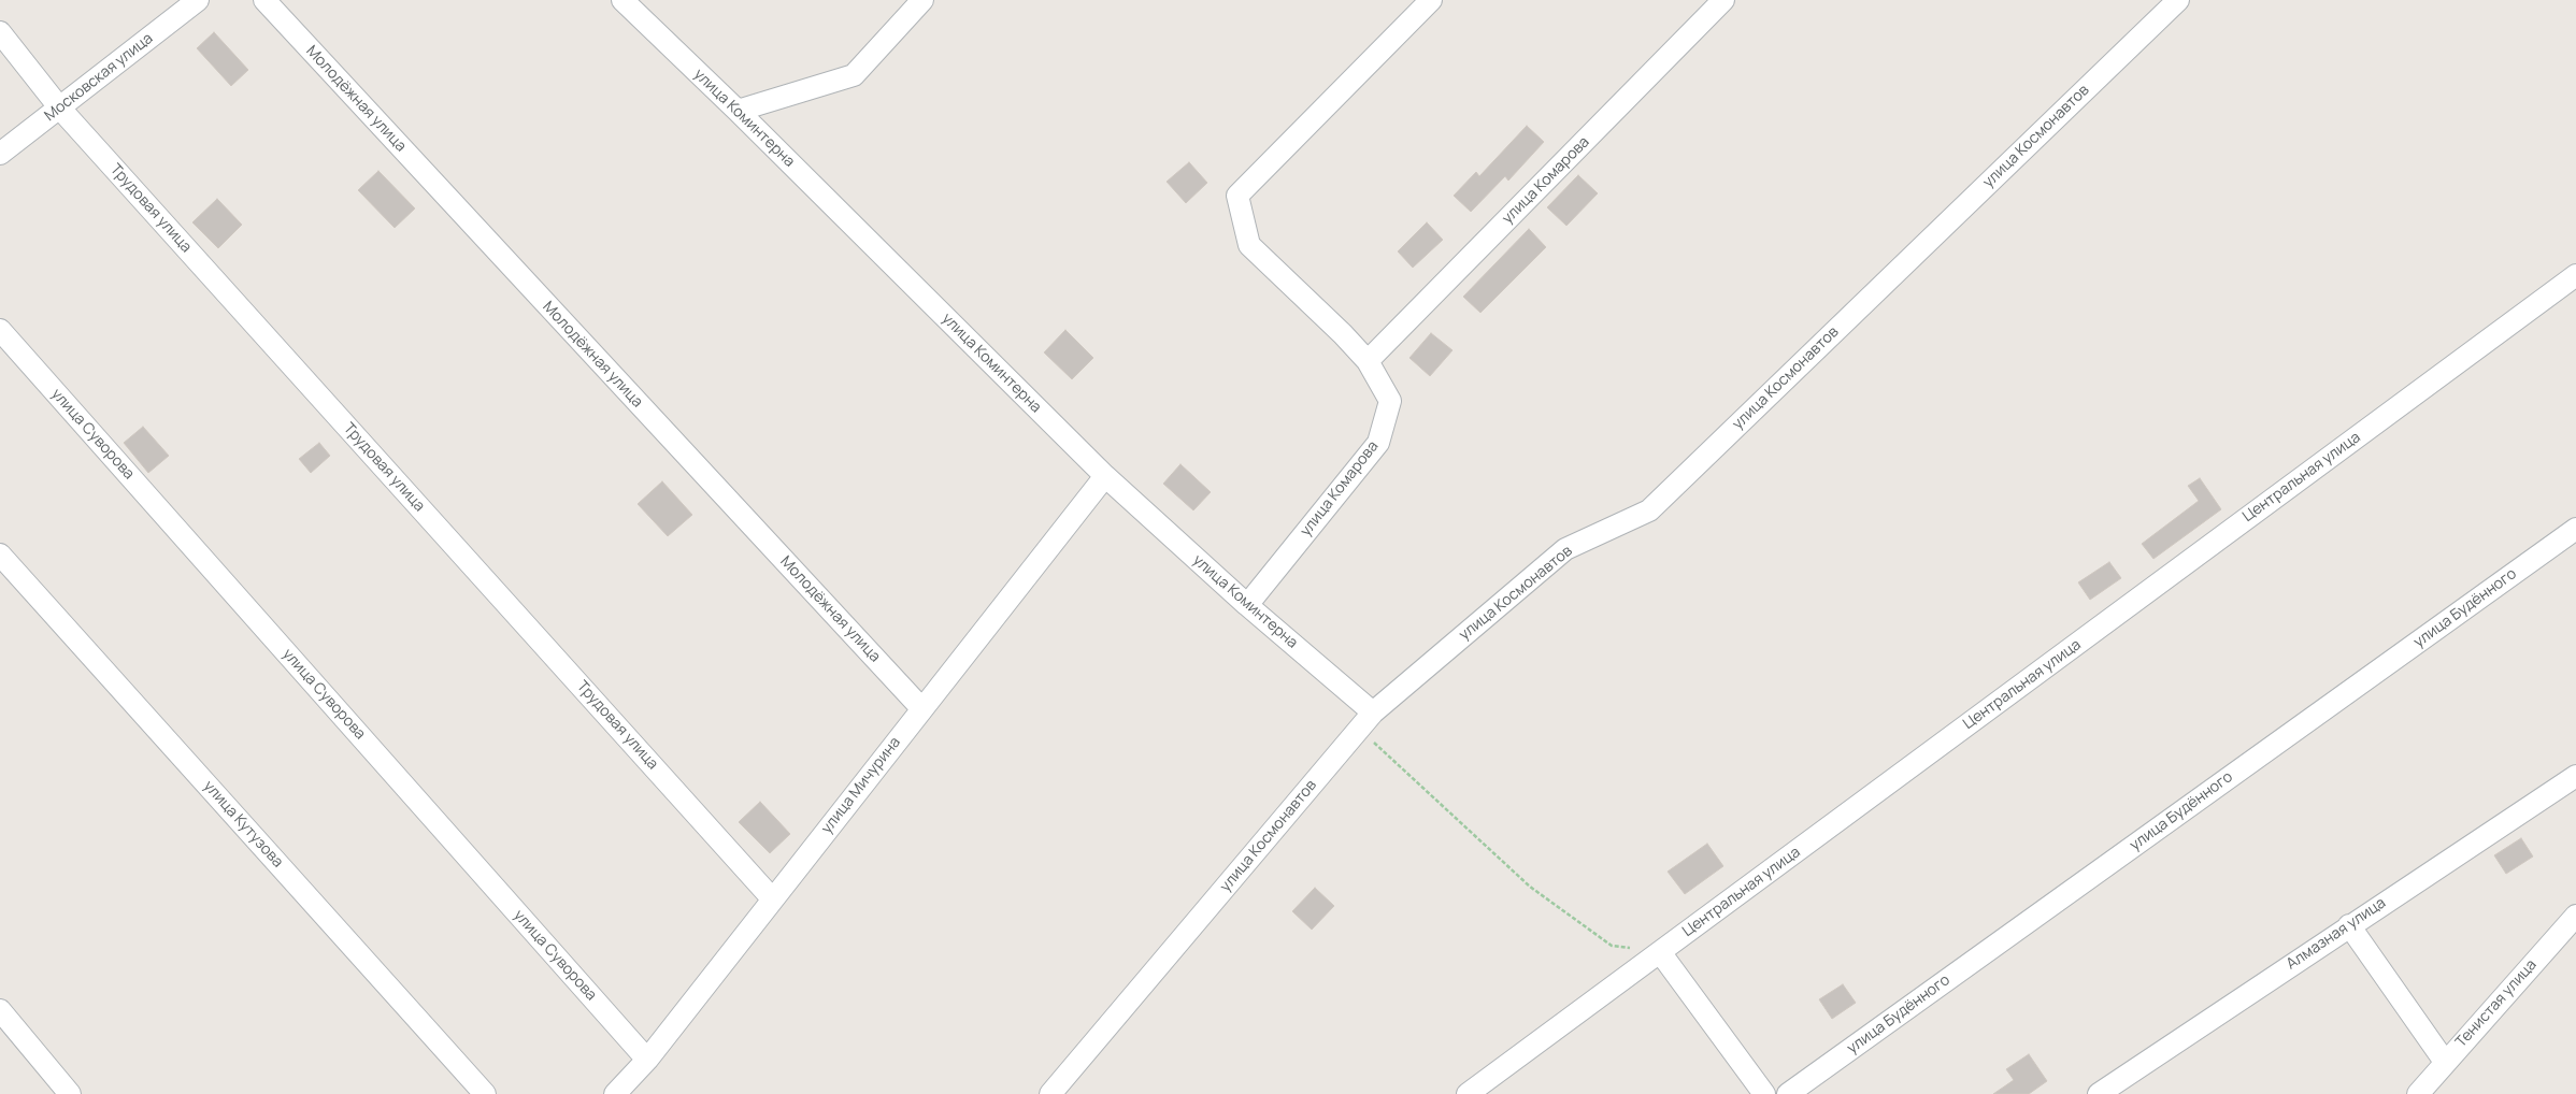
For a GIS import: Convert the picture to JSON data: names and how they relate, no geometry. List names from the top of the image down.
{
  "streets": {
    "street": [
      "Московская улица",
      "Молодёжная улица",
      "улица Коминтерна",
      "улица Космонавтов",
      "улица Комарова",
      "Трудовая улица",
      "улица Суворова",
      "Центральная улица",
      "улица Будённого",
      "улица Мичурина",
      "улица Кутузова",
      "Алмазная улица",
      "Тенистая улица"
    ]
  },
  "crossings": [
    ["Московская улица", "Трудовая улица"],
    ["Молодёжная улица", "улица Мичурина"],
    ["улица Коминтерна", "улица Космонавтов"],
    ["улица Коминтерна", "улица Комарова"],
    ["улица Коминтерна", "улица Мичурина"],
    ["Трудовая улица", "улица Мичурина"],
    ["улица Суворова", "улица Мичурина"]
  ]
}
